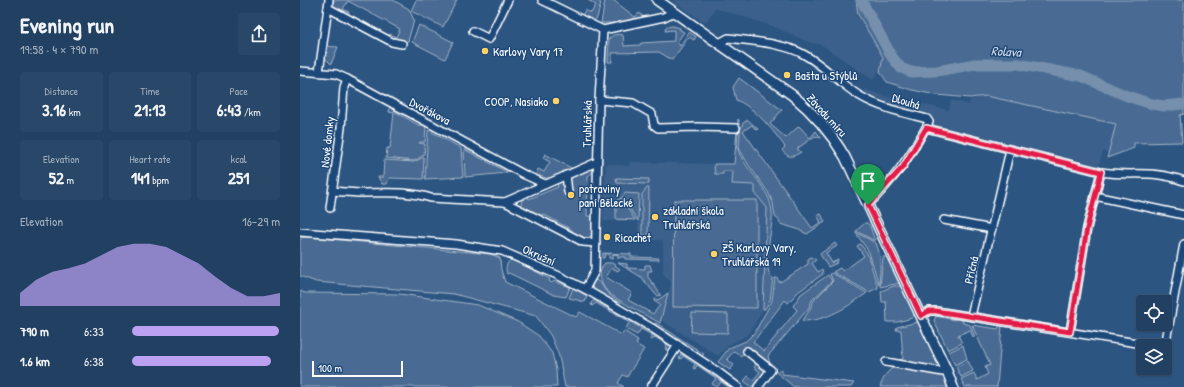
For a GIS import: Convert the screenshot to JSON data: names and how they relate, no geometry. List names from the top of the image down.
{
  "streets": {
    "main road": ["Závodu míru"],
    "street": [
      "Dlouhá",
      "Dvořákova",
      "Truhlářská",
      "Nové domky",
      "Okružní",
      "Příčná"
    ]
  },
  "crossings": [
    ["Dlouhá", "Závodu míru"],
    ["Dvořákova", "Nové domky"],
    ["Truhlářská", "Okružní"]
  ],
  "water": ["Rolava"],
  "places": [
    "Karlovy Vary 17",
    "Bašta u Stýblů",
    "COOP, Nasiako",
    "potraviny paní Bělecké",
    "základní škola Truhlářská",
    "Ricochet",
    "ZŠ Karlovy Vary, Truhlářská 19"
  ],
  "scale_bar": "100 m",
  "page": {
    "heading": ["Evening run", "19:58 · 4 × 790 m"],
    "stats": [
      ["Distance", "3.16 km"],
      ["Time", "21:13"],
      ["Pace", "6:43 /km"],
      ["Elevation", "52 m"],
      ["Heart rate", "141 bpm"],
      ["kcal", "251"]
    ],
    "chart": ["Elevation", "16–29 m"],
    "list": [
      {
        "name": "790 m",
        "note": "6:33"
      },
      {
        "name": "1.6 km",
        "note": "6:38"
      }
    ],
    "scale": "100 m"
  }
}
